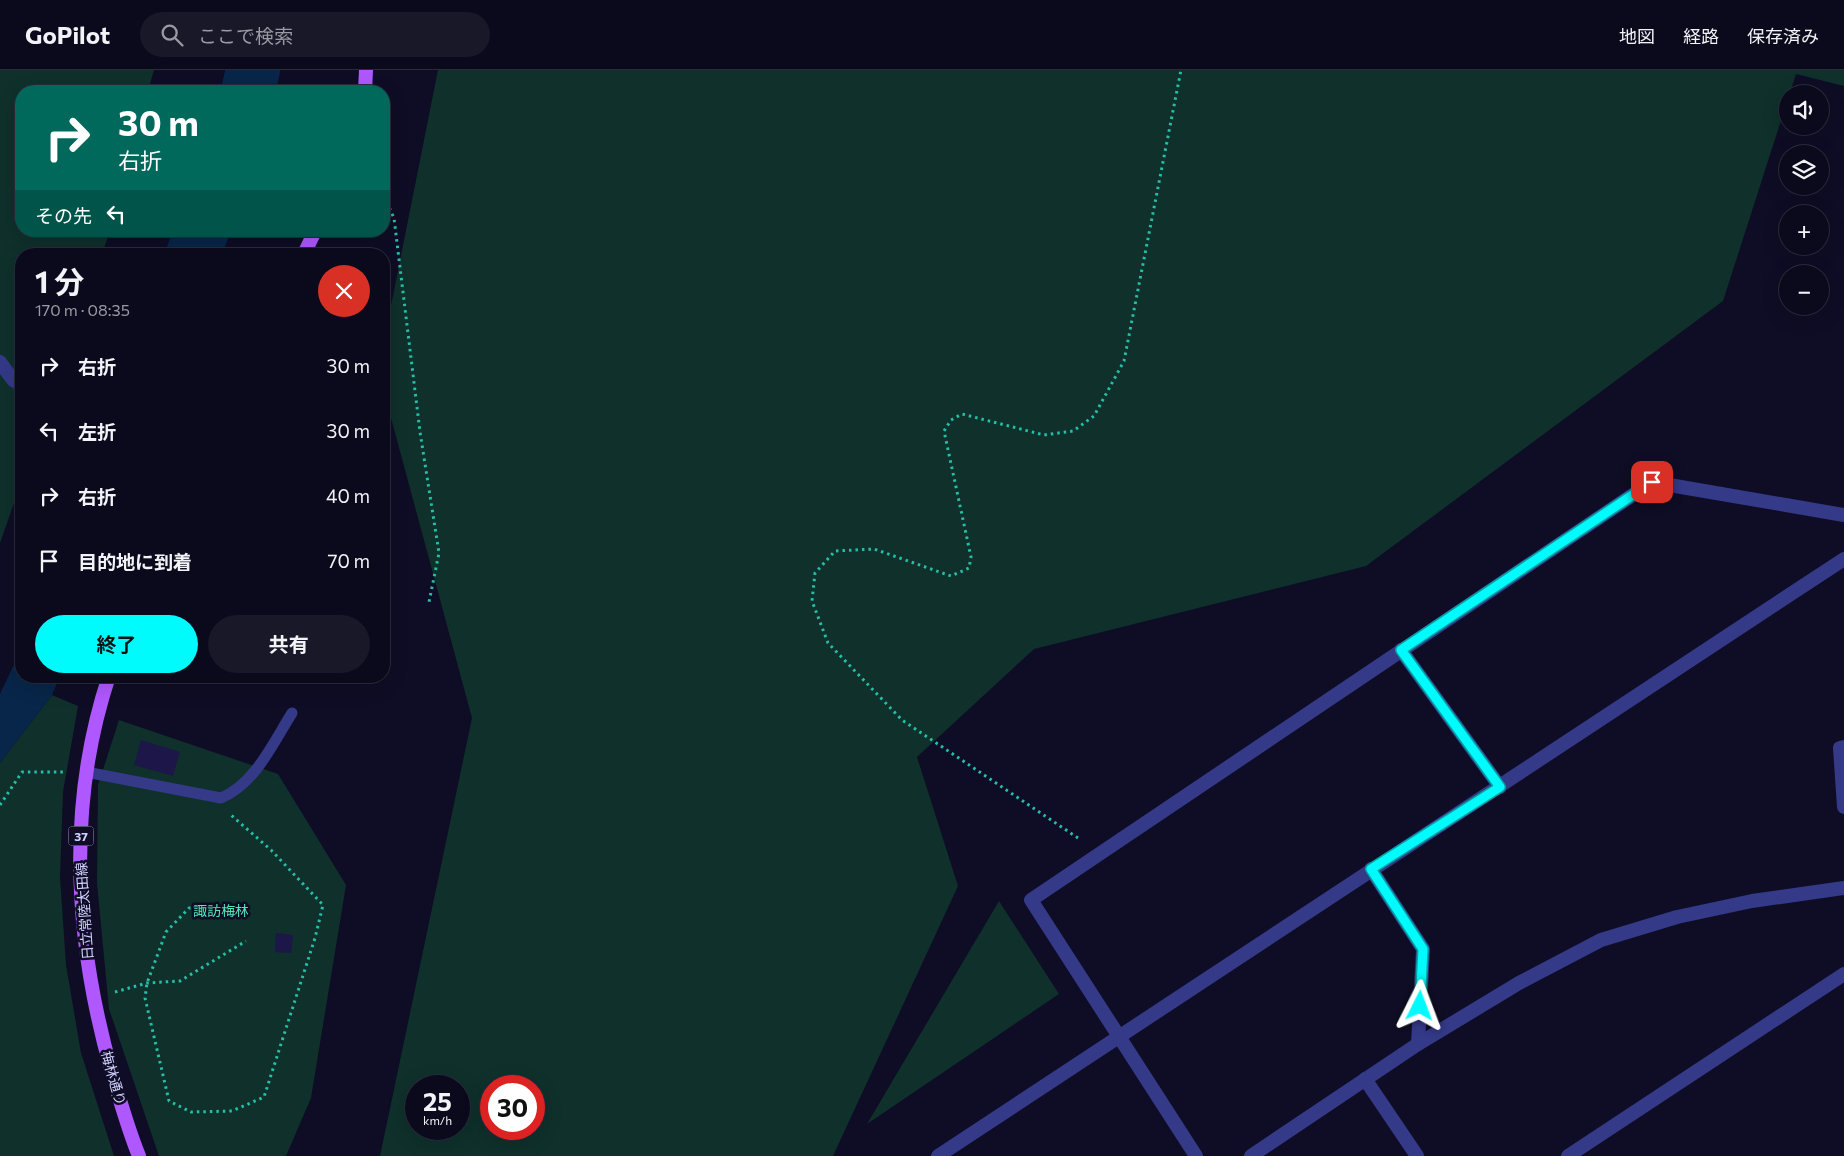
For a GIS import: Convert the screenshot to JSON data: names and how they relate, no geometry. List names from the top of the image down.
{
  "streets": {
    "main road": ["37", "日立常陸太田線", "梅林通り"]
  },
  "crossings": [
    ["日立常陸太田線", "梅林通り"]
  ],
  "parks": ["諏訪梅林"],
  "page": {
    "header": "GoPilot",
    "search": "ここで検索",
    "nav": ["地図", "経路", "保存済み"],
    "map_buttons": ["+", "−"],
    "turn": ["30 m", "右折"],
    "then": "その先",
    "heading": ["1 分", "170 m · 08:35"],
    "list": [
      {
        "name": "右折",
        "value": "30 m"
      },
      {
        "name": "左折",
        "value": "30 m"
      },
      {
        "name": "右折",
        "value": "40 m"
      },
      {
        "name": "目的地に到着",
        "value": "70 m"
      }
    ],
    "buttons": ["終了", "共有"],
    "speed": "25 km/h",
    "limit": "30"
  }
}
